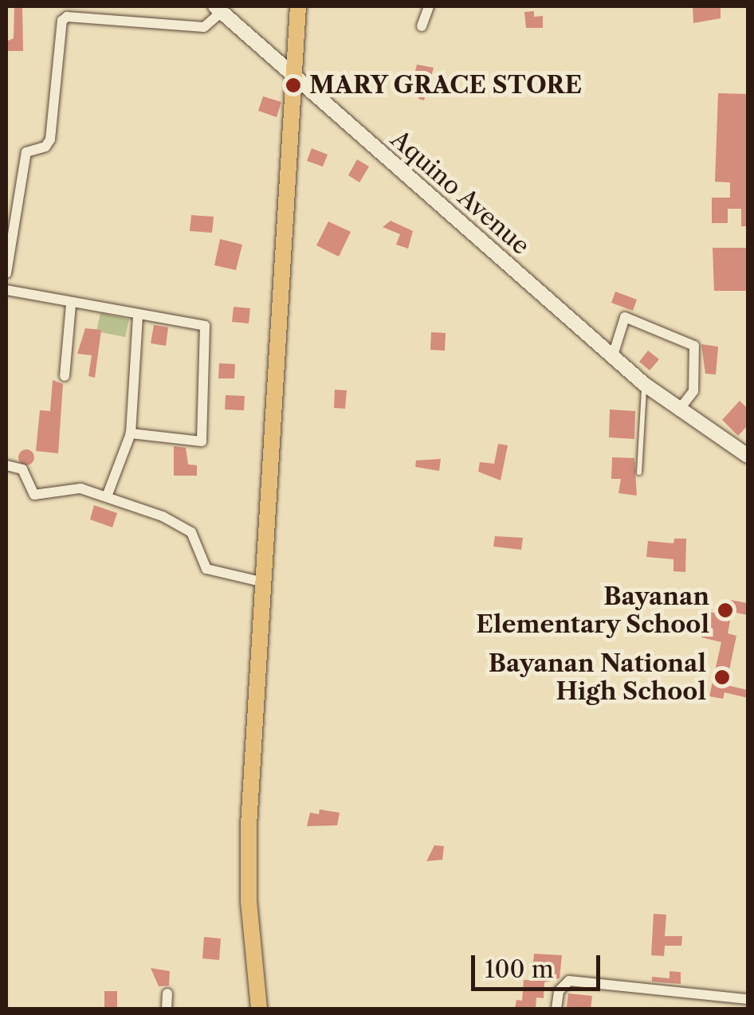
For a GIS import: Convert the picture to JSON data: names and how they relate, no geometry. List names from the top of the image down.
{
  "streets": {
    "street": ["Aquino Avenue"]
  },
  "places": ["MARY GRACE STORE", "Bayanan Elementary School", "Bayanan National High School"],
  "scale_bar": "100 m"
}
